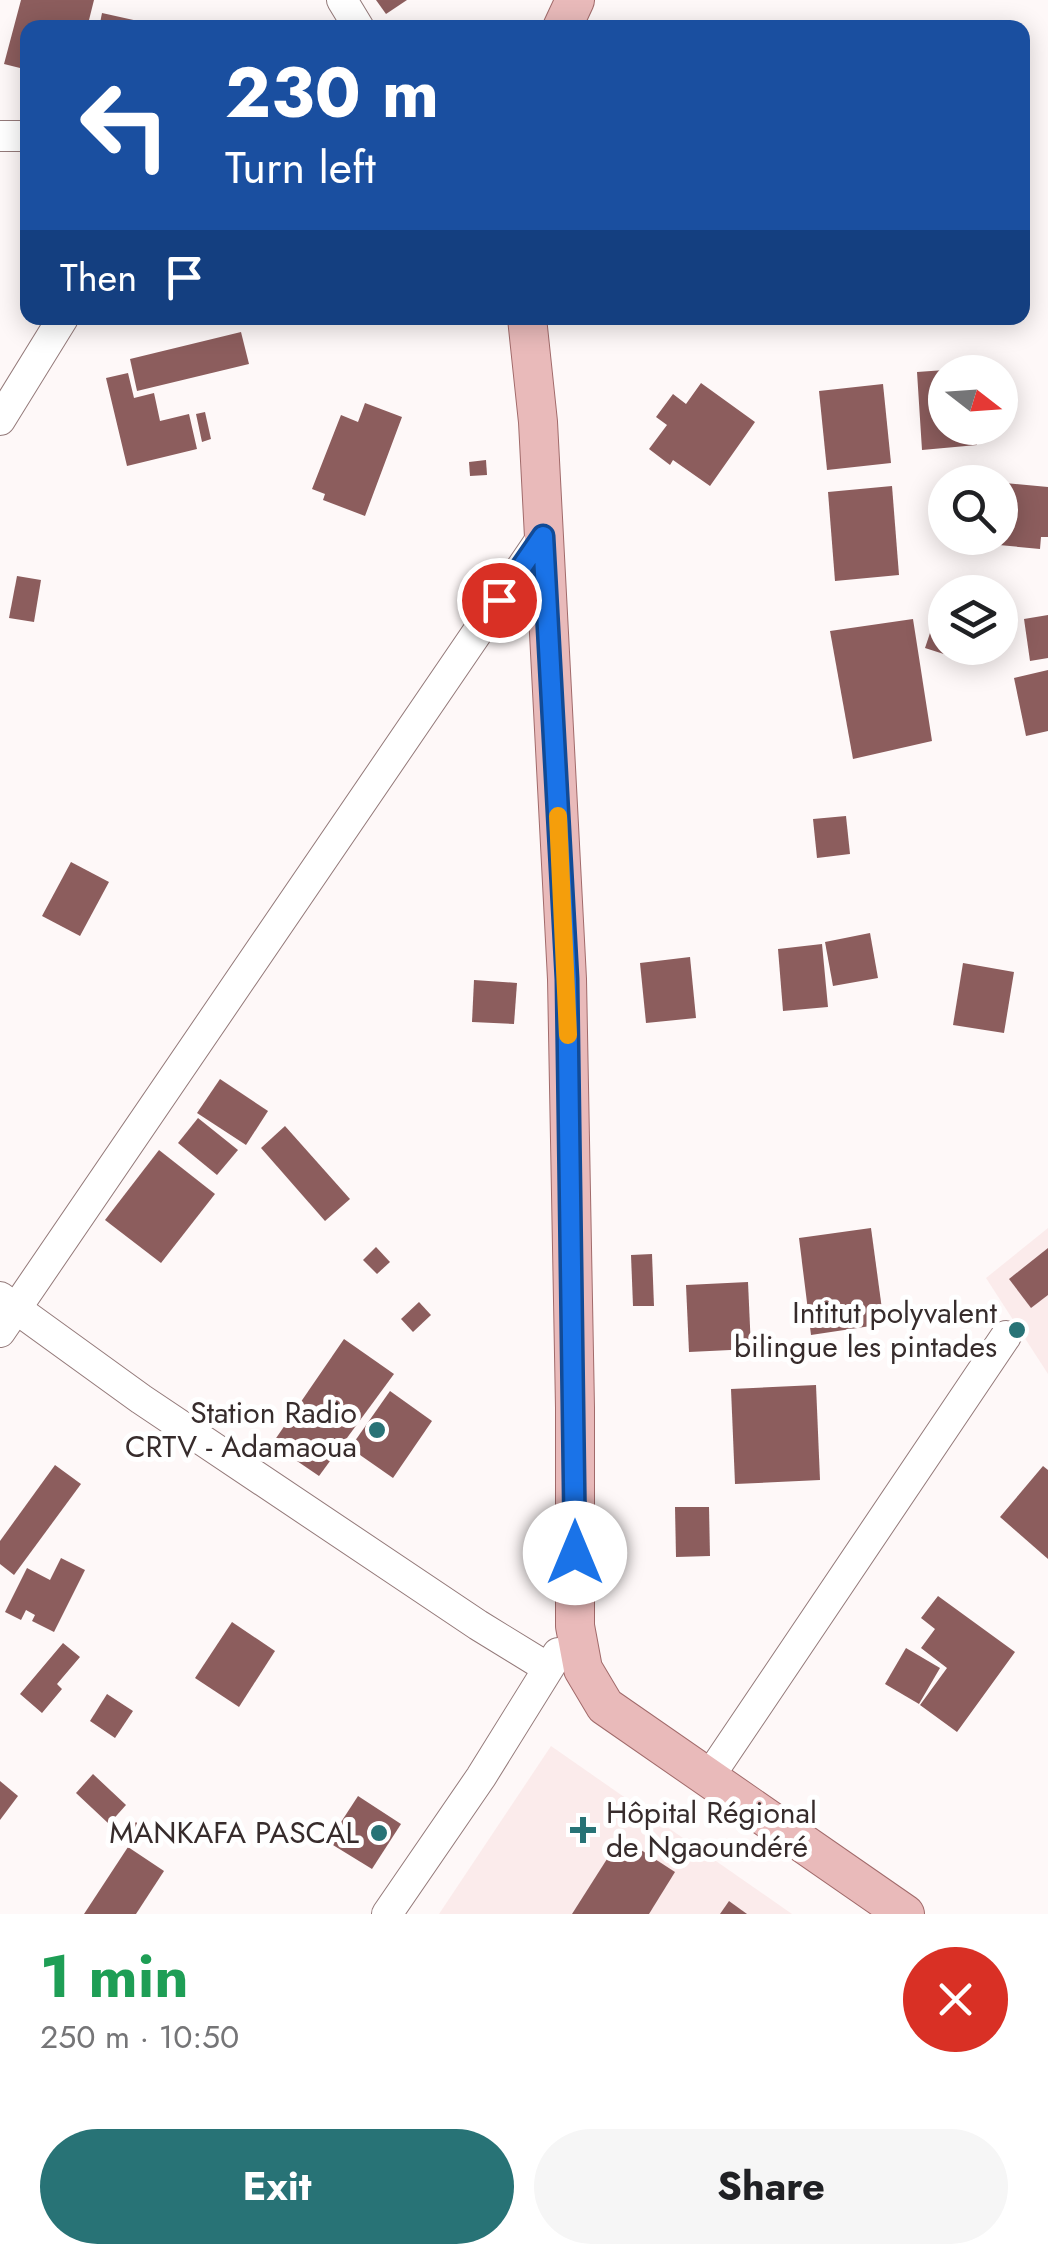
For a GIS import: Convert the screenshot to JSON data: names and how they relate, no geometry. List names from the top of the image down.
{
  "places": {
    "other": ["Intitut polyvalent bilingue les pintades", "Station Radio CRTV - Adamaoua", "MANKAFA PASCAL"],
    "health": ["Hôpital Régional de Ngaoundéré"]
  },
  "north": "right",
  "page": {
    "turn": ["230 m", "Turn left"],
    "then": "Then",
    "heading": ["1 min", "250 m · 10:50"],
    "buttons": ["Exit", "Share"]
  }
}
